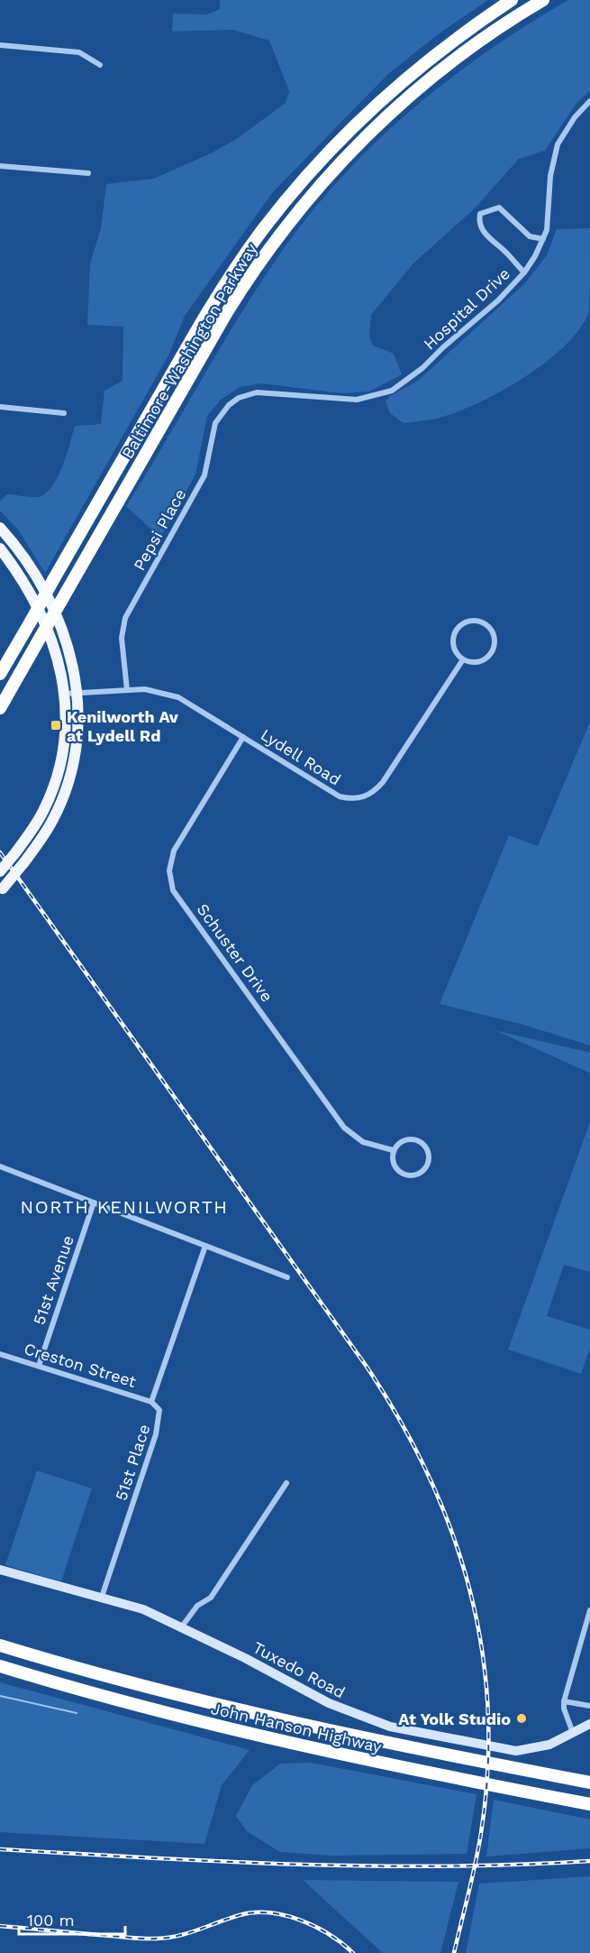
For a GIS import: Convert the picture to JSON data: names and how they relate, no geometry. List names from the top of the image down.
{
  "streets": {
    "highway": ["Baltimore-Washington Parkway", "John Hanson Highway"],
    "main road": ["Tuxedo Road"],
    "street": [
      "Hospital Drive",
      "Pepsi Place",
      "Lydell Road",
      "Schuster Drive",
      "51st Avenue",
      "Creston Street",
      "51st Place"
    ]
  },
  "crossings": [
    ["Hospital Drive", "Pepsi Place"],
    ["Pepsi Place", "Lydell Road"],
    ["Lydell Road", "Schuster Drive"],
    ["51st Avenue", "Creston Street"],
    ["Creston Street", "51st Place"],
    ["51st Place", "Tuxedo Road"]
  ],
  "districts": ["NORTH KENILWORTH"],
  "places": {
    "transit": ["Kenilworth Av at Lydell Rd"],
    "other": ["At Yolk Studio"]
  },
  "scale_bar": "100 m"
}
